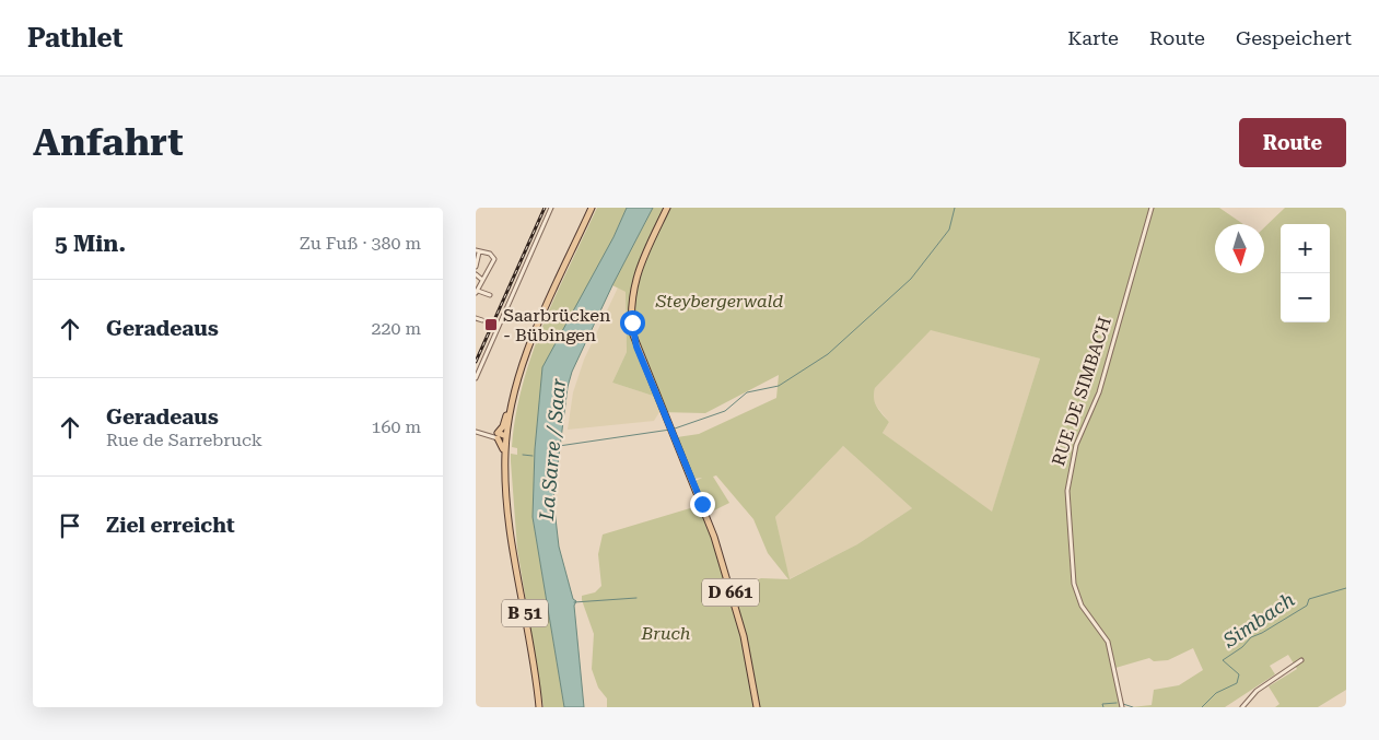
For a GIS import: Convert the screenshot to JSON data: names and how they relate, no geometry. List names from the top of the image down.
{
  "streets": {
    "main road": ["D 661", "B 51"],
    "street": ["RUE DE SIMBACH"]
  },
  "water": ["La Sarre / Saar", "Simbach"],
  "parks": ["Steybergerwald", "Bruch"],
  "places": {
    "transit": ["Saarbrücken - Bübingen"]
  },
  "north": "bottom",
  "page": {
    "header": "Pathlet",
    "nav": ["Karte", "Route", "Gespeichert"],
    "buttons": "Route",
    "title": "Anfahrt",
    "heading": ["5 Min.", "Zu Fuß · 380 m"],
    "map_buttons": ["+", "−"],
    "list": [
      ["Geradeaus", "220 m"],
      ["Geradeaus", "Rue de Sarrebruck", "160 m"],
      "Ziel erreicht"
    ]
  }
}
